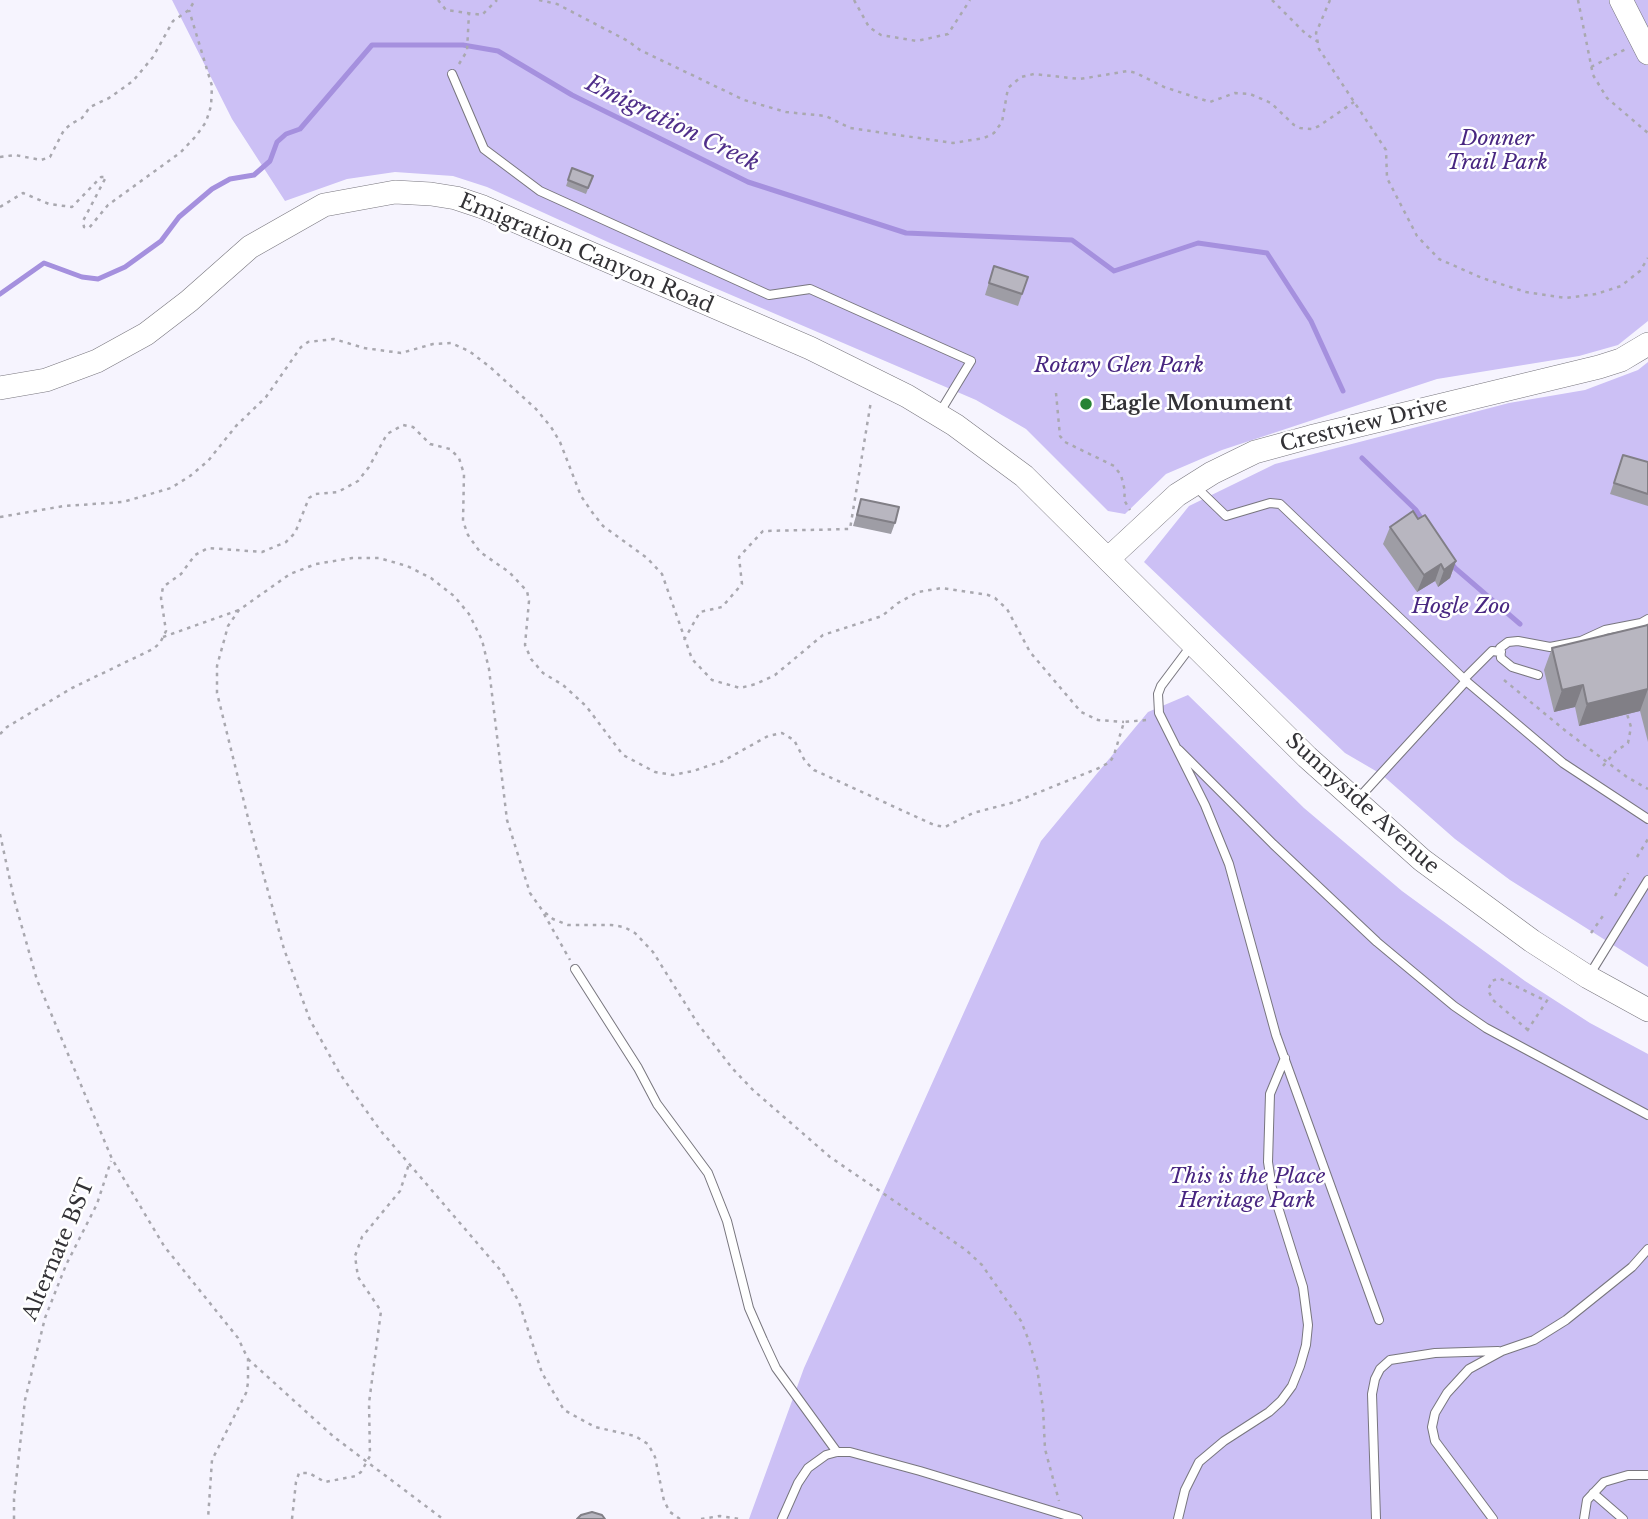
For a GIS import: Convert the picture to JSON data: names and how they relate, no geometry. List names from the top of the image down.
{
  "streets": {
    "main road": ["Emigration Canyon Road", "Crestview Drive", "Sunnyside Avenue"],
    "path": ["Alternate BST"]
  },
  "crossings": [
    ["Emigration Canyon Road", "Crestview Drive"],
    ["Emigration Canyon Road", "Sunnyside Avenue"],
    ["Crestview Drive", "Sunnyside Avenue"]
  ],
  "water": ["Emigration Creek"],
  "parks": [
    "Donner Trail Park",
    "Rotary Glen Park",
    "Hogle Zoo",
    "This is the Place Heritage Park"
  ],
  "places": ["Eagle Monument"]
}
